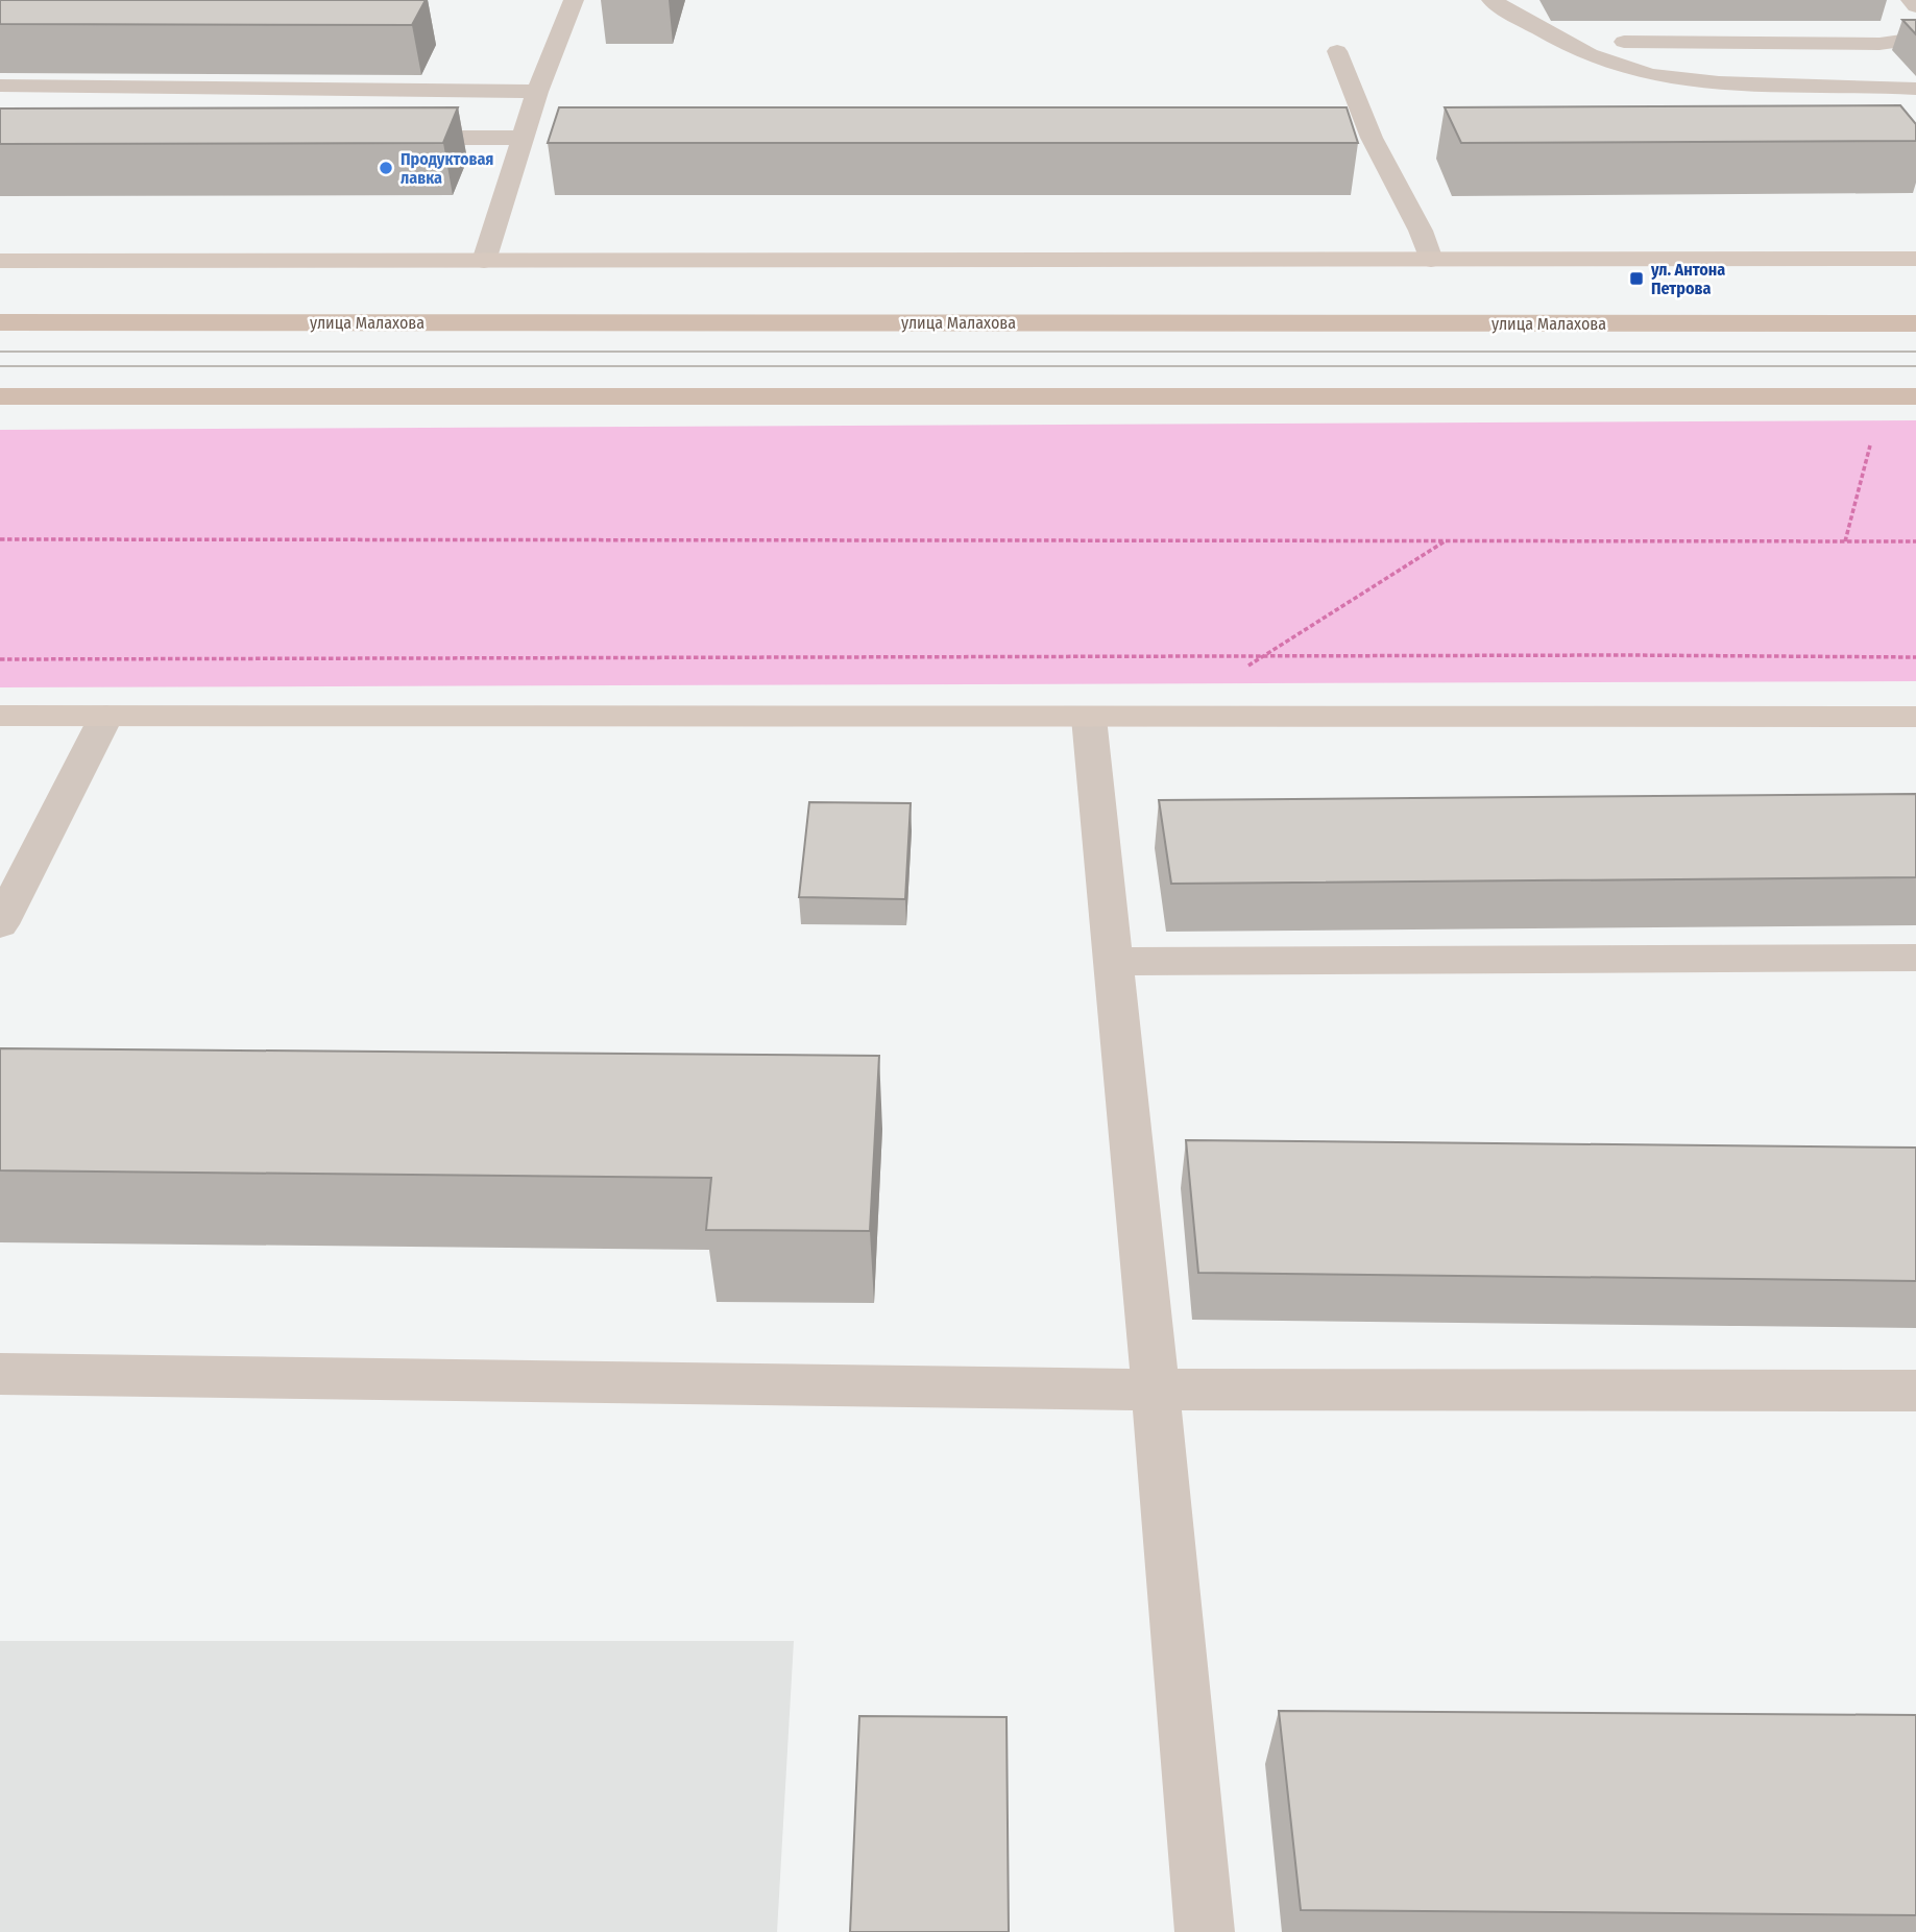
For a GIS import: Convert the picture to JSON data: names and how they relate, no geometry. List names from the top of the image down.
{
  "streets": {
    "main road": ["улица Малахова"]
  },
  "places": {
    "other": ["Продуктовая лавка"],
    "transit": ["ул. Антона Петрова"]
  }
}
